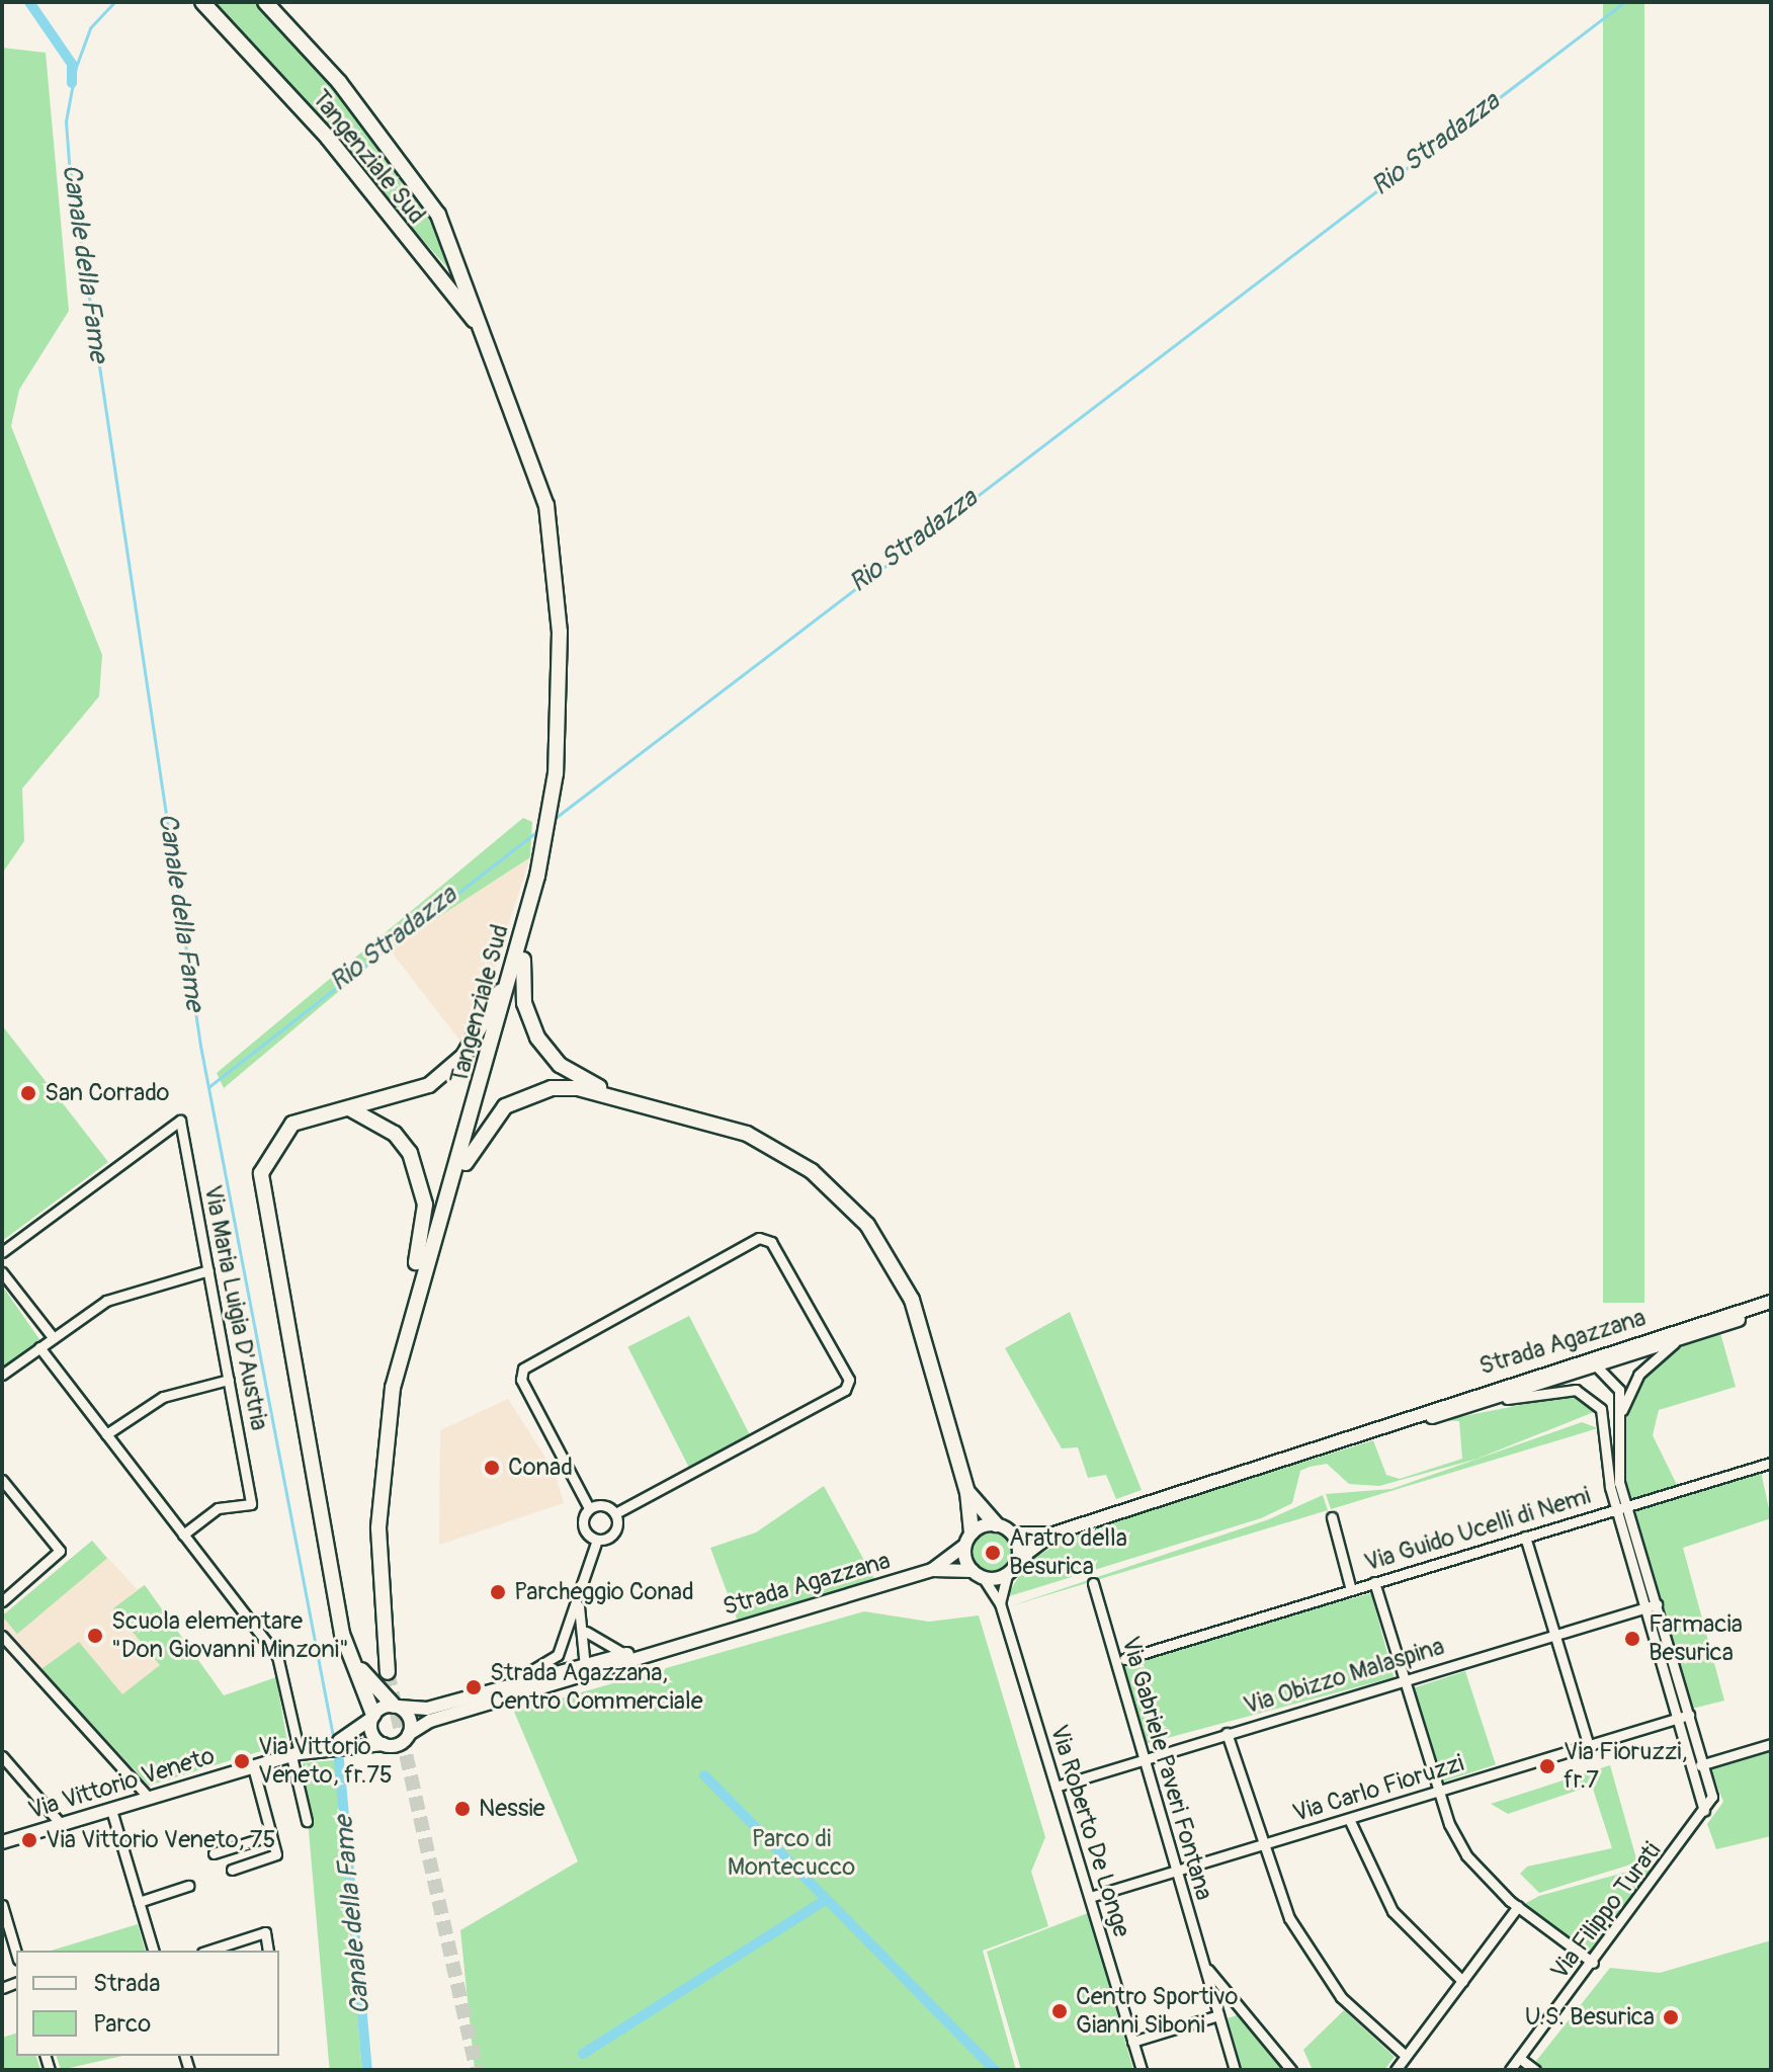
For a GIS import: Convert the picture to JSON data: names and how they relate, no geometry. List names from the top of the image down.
{
  "streets": {
    "main road": ["Tangenziale Sud", "Strada Agazzana", "Via Vittorio Veneto"],
    "street": [
      "Via Maria Luigia D'Austria",
      "Via Guido Ucelli di Nemi",
      "Via Obizzo Malaspina",
      "Via Gabriele Paveri Fontana",
      "Via Carlo Fioruzzi",
      "Via Roberto De Longe",
      "Via Filippo Turati"
    ]
  },
  "crossings": [
    ["Strada Agazzana", "Via Guido Ucelli di Nemi"],
    ["Via Obizzo Malaspina", "Via Gabriele Paveri Fontana"],
    ["Via Obizzo Malaspina", "Via Roberto De Longe"],
    ["Via Gabriele Paveri Fontana", "Via Carlo Fioruzzi"],
    ["Via Carlo Fioruzzi", "Via Roberto De Longe"]
  ],
  "water": ["Rio Stradazza", "Canale della Fame"],
  "parks": ["Parco di Montecucco"],
  "places": [
    "San Corrado",
    "Conad",
    "Aratro della Besurica",
    "Parcheggio Conad",
    "Scuola elementare \"Don Giovanni Minzoni\"",
    "Farmacia Besurica",
    "Strada Agazzana, Centro Commerciale",
    "Via Vittorio Veneto, fr.75",
    "Via Fioruzzi, fr.7",
    "Nessie",
    "Via Vittorio Veneto, 75",
    "Centro Sportivo Gianni Siboni",
    "U.S. Besurica"
  ],
  "legend": ["Strada", "Parco"]
}
